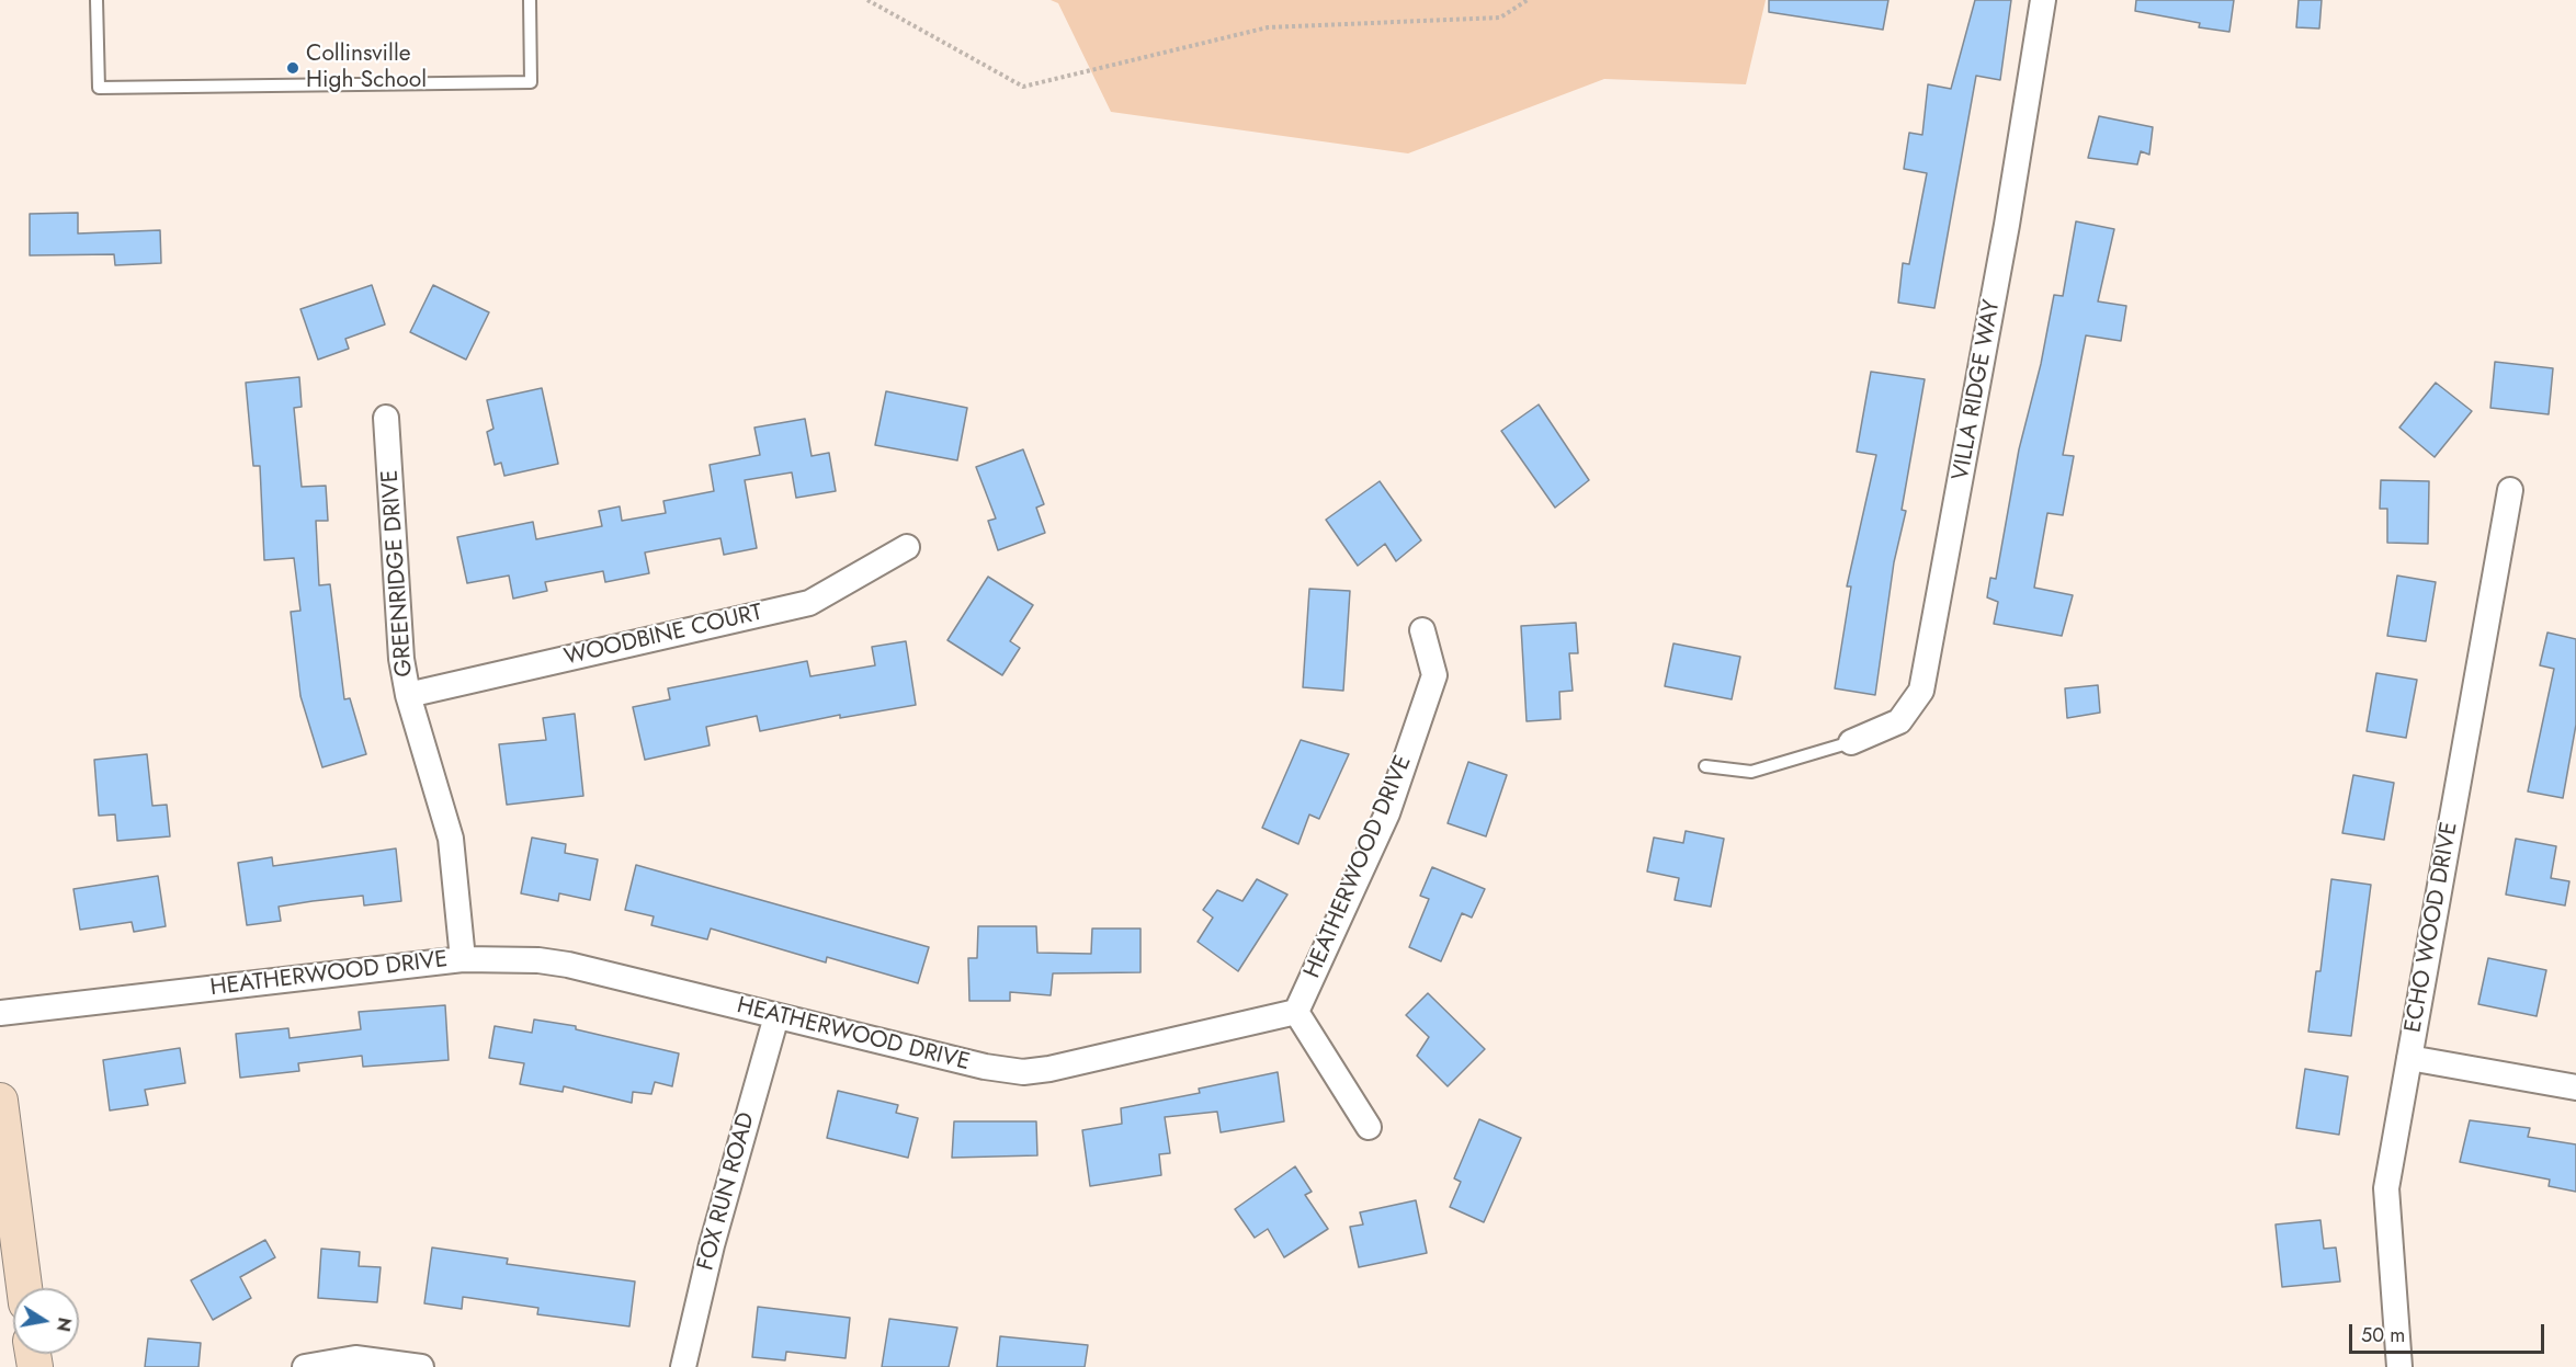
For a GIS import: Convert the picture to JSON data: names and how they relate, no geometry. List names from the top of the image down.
{
  "streets": {
    "street": [
      "VILLA RIDGE WAY",
      "GREENRIDGE DRIVE",
      "WOODBINE COURT",
      "HEATHERWOOD DRIVE",
      "ECHO WOOD DRIVE",
      "FOX RUN ROAD"
    ]
  },
  "crossings": [
    ["GREENRIDGE DRIVE", "WOODBINE COURT"],
    ["GREENRIDGE DRIVE", "HEATHERWOOD DRIVE"],
    ["HEATHERWOOD DRIVE", "FOX RUN ROAD"]
  ],
  "places": ["Collinsville High School"],
  "scale_bar": "50 m",
  "north": "right"
}
